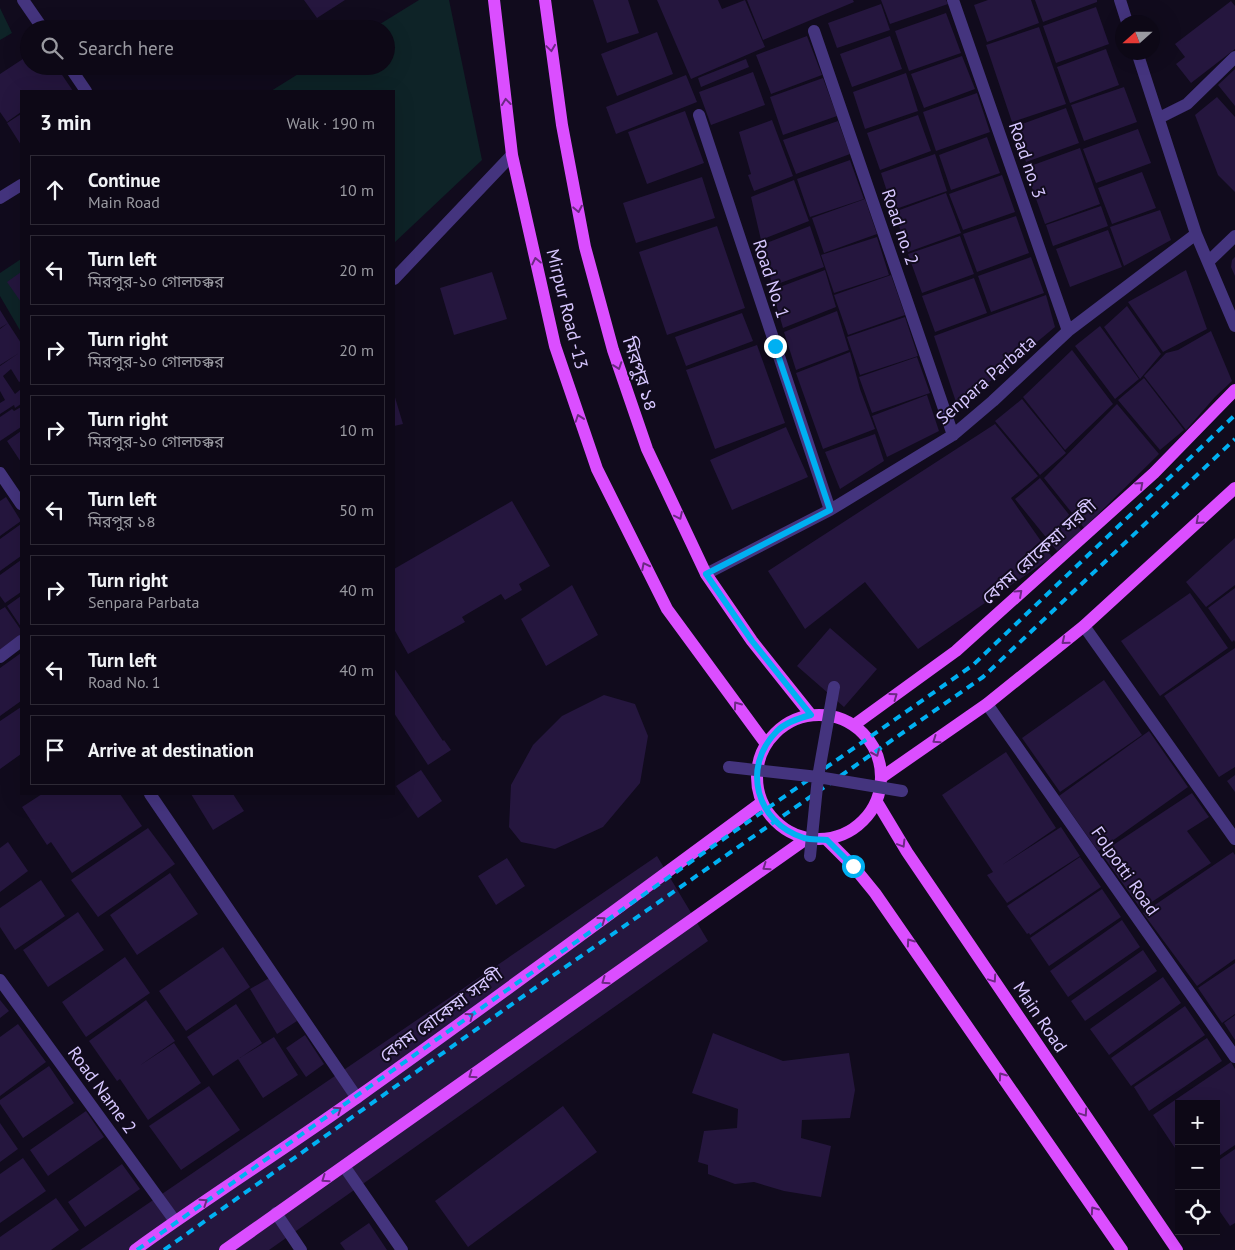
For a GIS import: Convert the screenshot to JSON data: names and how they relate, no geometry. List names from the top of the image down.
{
  "streets": {
    "main road": [
      "Mirpur Road -13",
      "মিরপুর ১৪",
      "বেগম রোকেয়া সরণী",
      "Main Road"
    ],
    "street": [
      "Road no. 3",
      "Road no. 2",
      "Road No. 1",
      "Senpara Parbata",
      "Folpotti Road",
      "Road Name 2"
    ]
  },
  "crossings": [
    ["Road no. 3", "Senpara Parbata"],
    ["Road no. 2", "Senpara Parbata"],
    ["Road No. 1", "Senpara Parbata"],
    ["Mirpur Road -13", "মিরপুর ১৪"],
    ["Mirpur Road -13", "বেগম রোকেয়া সরণী"],
    ["Mirpur Road -13", "Main Road"],
    ["মিরপুর ১৪", "Senpara Parbata"],
    ["মিরপুর ১৪", "বেগম রোকেয়া সরণী"],
    ["মিরপুর ১৪", "Main Road"],
    ["বেগম রোকেয়া সরণী", "Main Road"],
    ["বেগম রোকেয়া সরণী", "Road Name 2"]
  ],
  "one_way": ["Mirpur Road -13", "মিরপুর ১৪"],
  "north": "left",
  "page": {
    "search": "Search here",
    "heading": ["3 min", "Walk · 190 m"],
    "list": [
      ["Continue", "Main Road", "10 m"],
      ["Turn left", "মিরপুর-১০ গোলচক্কর", "20 m"],
      ["Turn right", "মিরপুর-১০ গোলচক্কর", "20 m"],
      ["Turn right", "মিরপুর-১০ গোলচক্কর", "10 m"],
      ["Turn left", "মিরপুর ১৪", "50 m"],
      ["Turn right", "Senpara Parbata", "40 m"],
      ["Turn left", "Road No. 1", "40 m"],
      "Arrive at destination"
    ],
    "map_buttons": ["+", "−"]
  }
}
